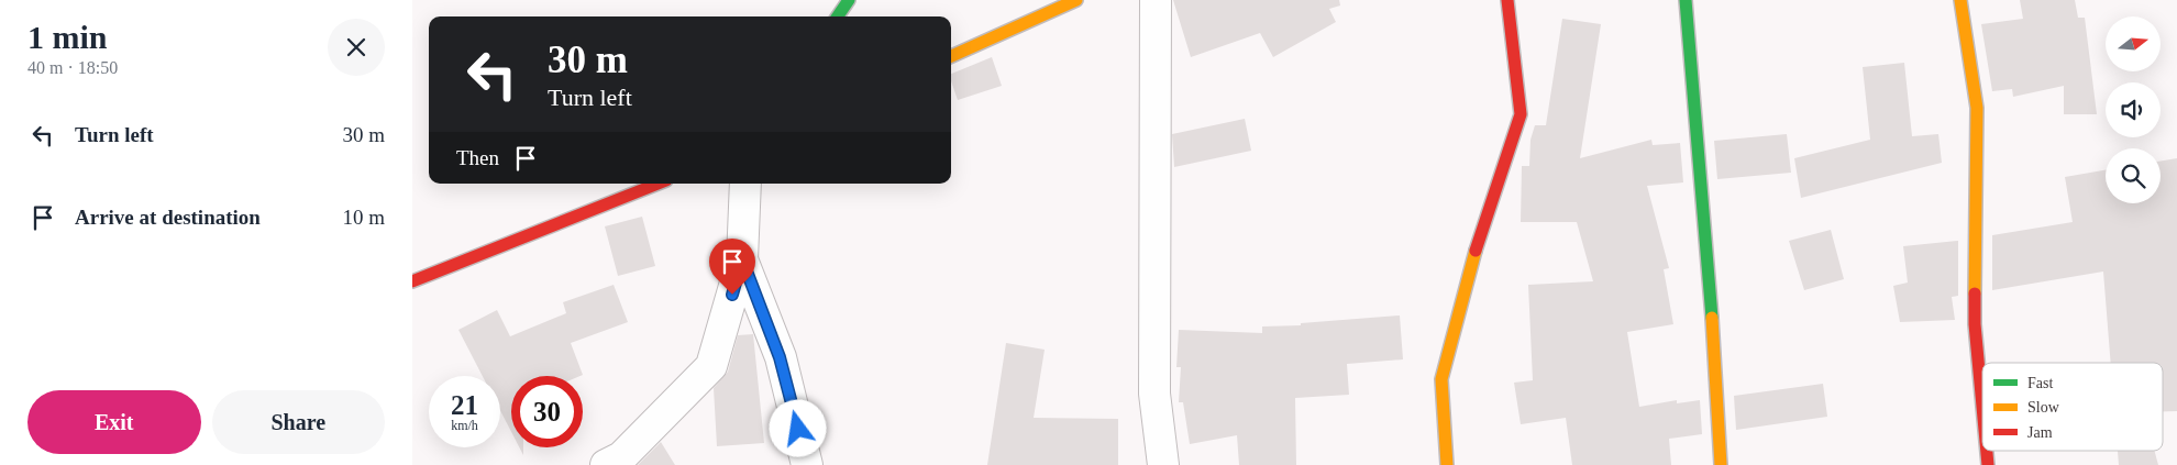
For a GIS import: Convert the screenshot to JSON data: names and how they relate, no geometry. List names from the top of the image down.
{
  "legend": ["Fast", "Slow", "Jam"],
  "north": "right",
  "page": {
    "heading": ["1 min", "40 m · 18:50"],
    "turn": ["30 m", "Turn left"],
    "list": [
      {
        "name": "Turn left",
        "value": "30 m"
      },
      {
        "name": "Arrive at destination",
        "value": "10 m"
      }
    ],
    "then": "Then",
    "speed": "21 km/h",
    "limit": "30",
    "buttons": ["Exit", "Share"]
  }
}
